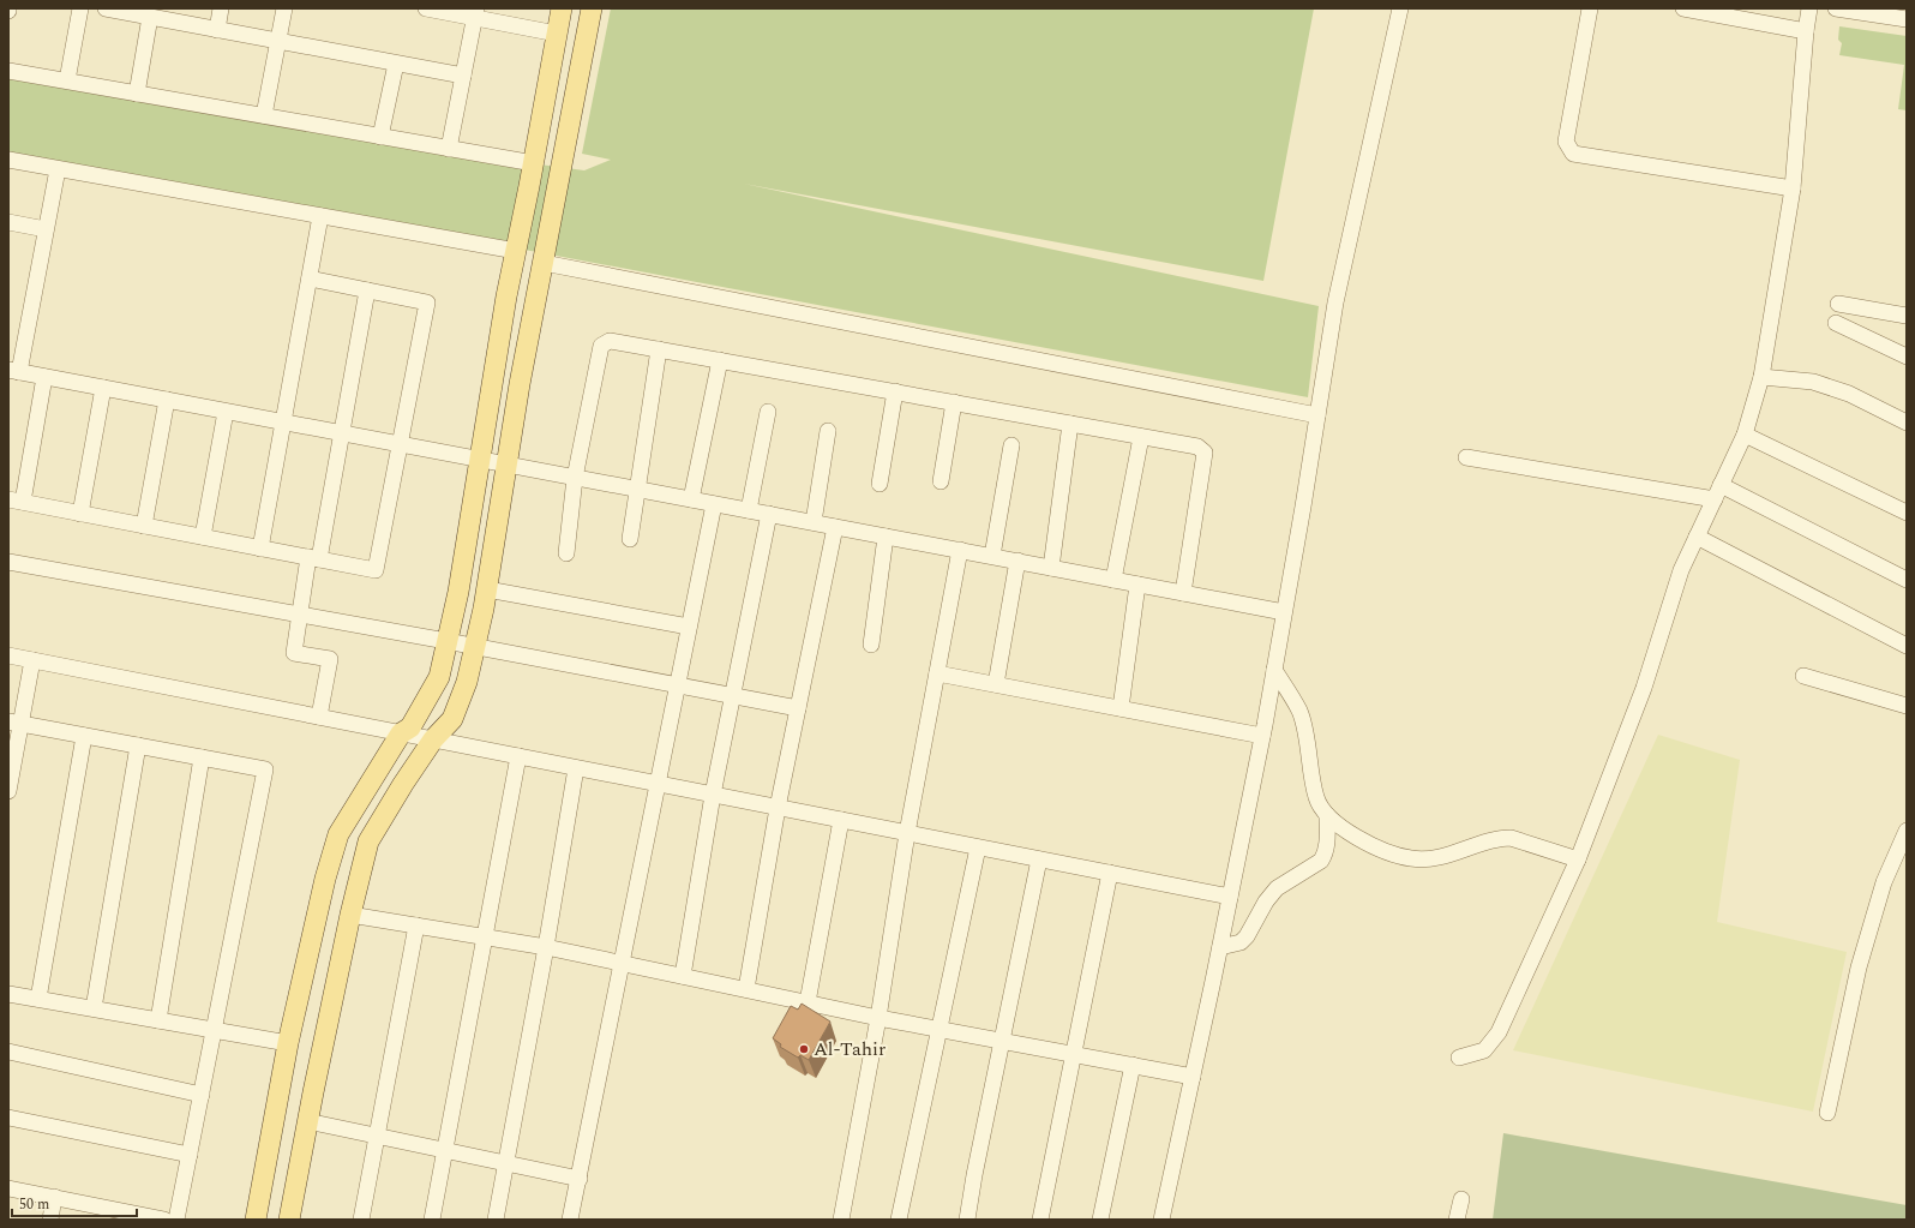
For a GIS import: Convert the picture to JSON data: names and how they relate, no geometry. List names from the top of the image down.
{
  "places": ["Al-Tahir"],
  "scale_bar": "50 m"
}
